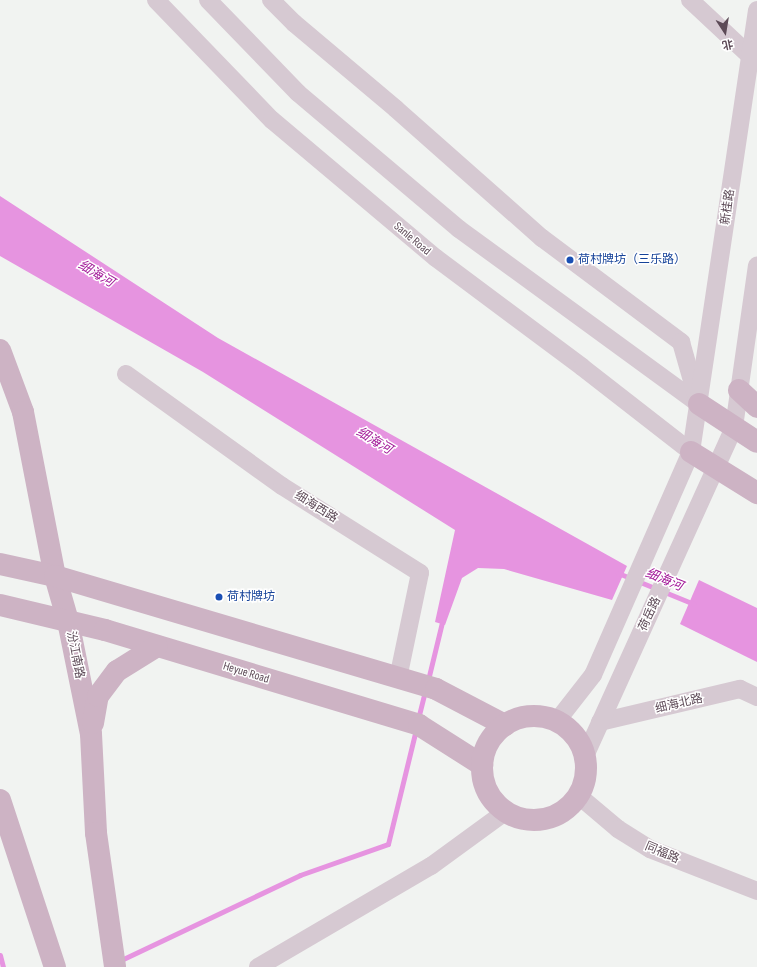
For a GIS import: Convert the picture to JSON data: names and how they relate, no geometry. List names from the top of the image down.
{
  "streets": {
    "main road": ["汾江南路", "Heyue Road"],
    "street": [
      "新桂路",
      "Sanle Road",
      "细海西路",
      "荷岳路",
      "细海北路",
      "同福路"
    ]
  },
  "crossings": [
    ["荷岳路", "Heyue Road"],
    ["荷岳路", "细海北路"],
    ["荷岳路", "同福路"],
    ["汾江南路", "Heyue Road"],
    ["Heyue Road", "同福路"]
  ],
  "water": ["细海河"],
  "places": ["荷村牌坊（三乐路）", "荷村牌坊"],
  "north": "bottom"
}
